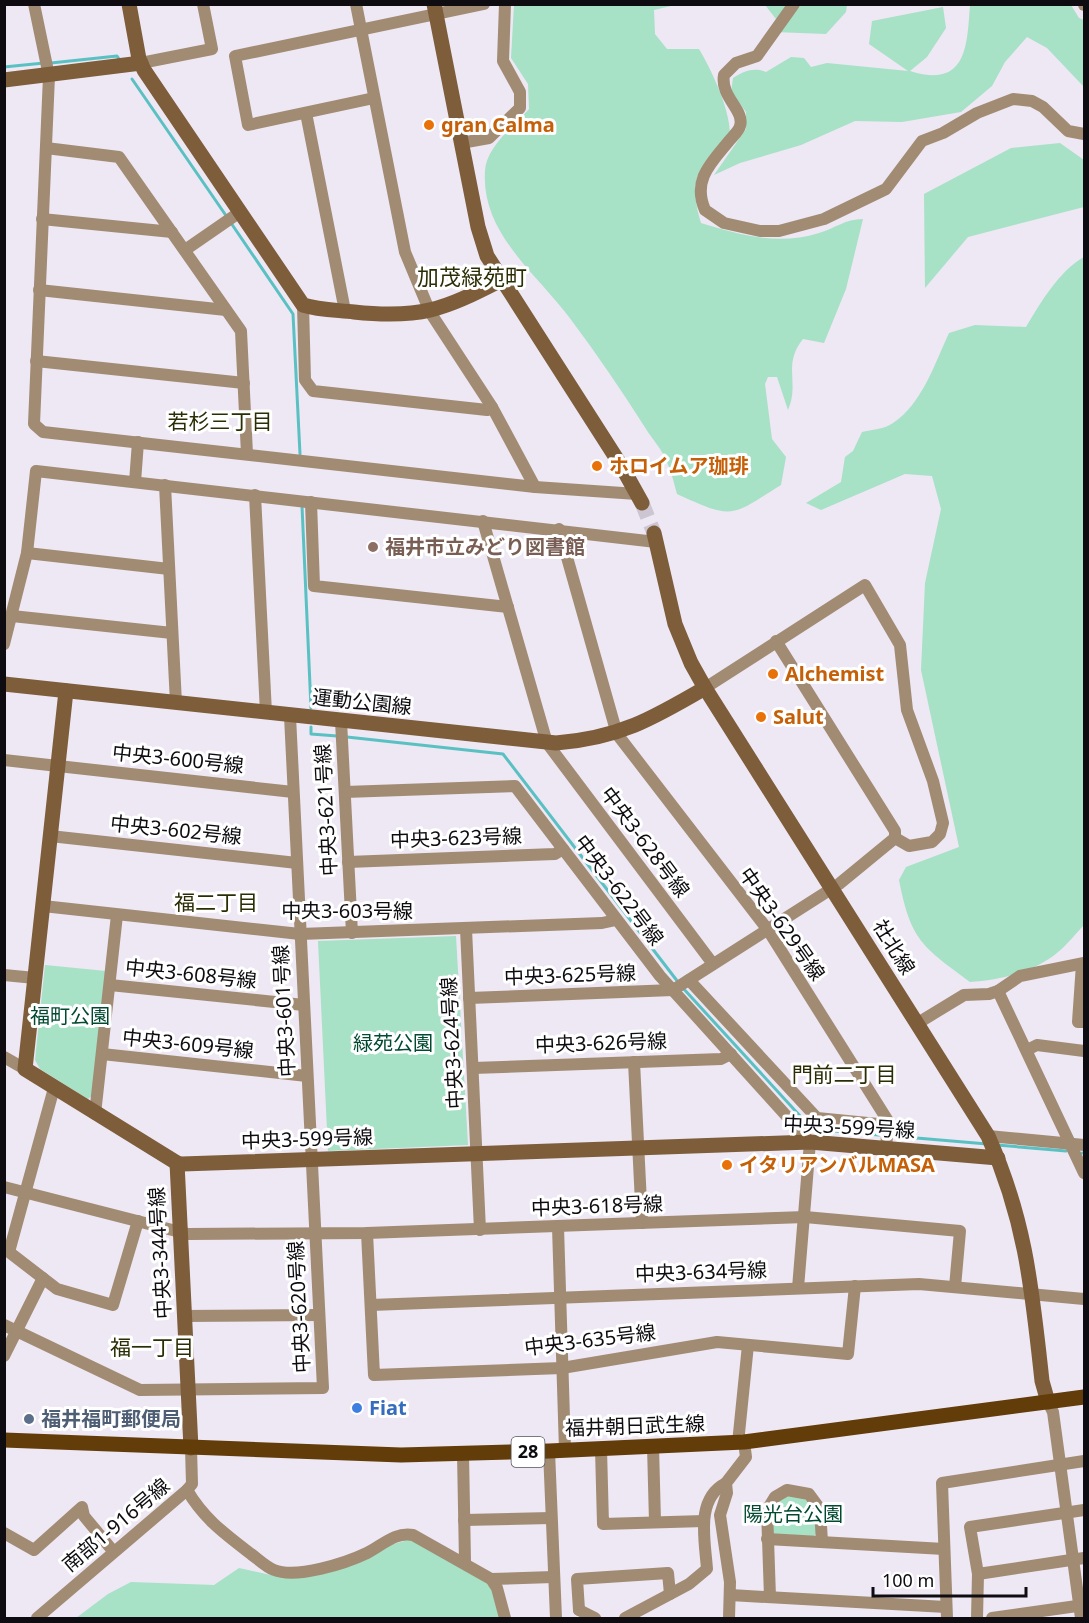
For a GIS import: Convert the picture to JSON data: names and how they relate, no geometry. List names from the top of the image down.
{
  "streets": {
    "main road": ["福井朝日武生線", "28"],
    "street": [
      "運動公園線",
      "中央3-600号線",
      "中央3-621号線",
      "中央3-602号線",
      "中央3-623号線",
      "中央3-628号線",
      "中央3-622号線",
      "中央3-603号線",
      "中央3-629号線",
      "社北線",
      "中央3-608号線",
      "中央3-625号線",
      "中央3-601号線",
      "中央3-624号線",
      "中央3-626号線",
      "中央3-609号線",
      "中央3-599号線",
      "中央3-618号線",
      "中央3-344号線",
      "中央3-634号線",
      "中央3-620号線",
      "中央3-635号線",
      "南部1-916号線"
    ]
  },
  "crossings": [
    ["運動公園線", "中央3-621号線"],
    ["運動公園線", "中央3-628号線"],
    ["運動公園線", "中央3-629号線"],
    ["運動公園線", "社北線"],
    ["運動公園線", "中央3-601号線"],
    ["中央3-600号線", "中央3-601号線"],
    ["中央3-621号線", "中央3-623号線"],
    ["中央3-621号線", "中央3-622号線"],
    ["中央3-621号線", "中央3-603号線"],
    ["中央3-602号線", "中央3-601号線"],
    ["中央3-623号線", "中央3-622号線"],
    ["中央3-622号線", "中央3-603号線"],
    ["中央3-622号線", "中央3-625号線"],
    ["中央3-622号線", "中央3-626号線"],
    ["中央3-622号線", "中央3-599号線"],
    ["中央3-603号線", "中央3-601号線"],
    ["中央3-603号線", "中央3-624号線"],
    ["社北線", "中央3-599号線"],
    ["社北線", "中央3-634号線"],
    ["社北線", "福井朝日武生線"],
    ["中央3-608号線", "中央3-601号線"],
    ["中央3-625号線", "中央3-624号線"],
    ["中央3-601号線", "中央3-609号線"],
    ["中央3-601号線", "中央3-599号線"],
    ["中央3-601号線", "中央3-620号線"],
    ["中央3-624号線", "中央3-626号線"],
    ["中央3-624号線", "中央3-599号線"],
    ["中央3-624号線", "中央3-618号線"],
    ["中央3-599号線", "中央3-344号線"],
    ["中央3-599号線", "中央3-620号線"],
    ["中央3-618号線", "中央3-344号線"],
    ["中央3-618号線", "中央3-634号線"],
    ["中央3-618号線", "中央3-620号線"],
    ["中央3-618号線", "中央3-635号線"],
    ["中央3-344号線", "中央3-620号線"],
    ["中央3-344号線", "福井朝日武生線"],
    ["中央3-344号線", "南部1-916号線"],
    ["中央3-634号線", "中央3-635号線"],
    ["福井朝日武生線", "南部1-916号線"]
  ],
  "districts": [
    "加茂緑苑町",
    "若杉三丁目",
    "福二丁目",
    "門前二丁目",
    "福一丁目"
  ],
  "parks": ["福町公園", "緑苑公園", "陽光台公園"],
  "places": [
    "gran Calma",
    "ホロイムア珈琲",
    "福井市立みどり図書館",
    "Alchemist",
    "Salut",
    "イタリアンバルMASA",
    "Fiat",
    "福井福町郵便局"
  ],
  "scale_bar": "100 m"
}
